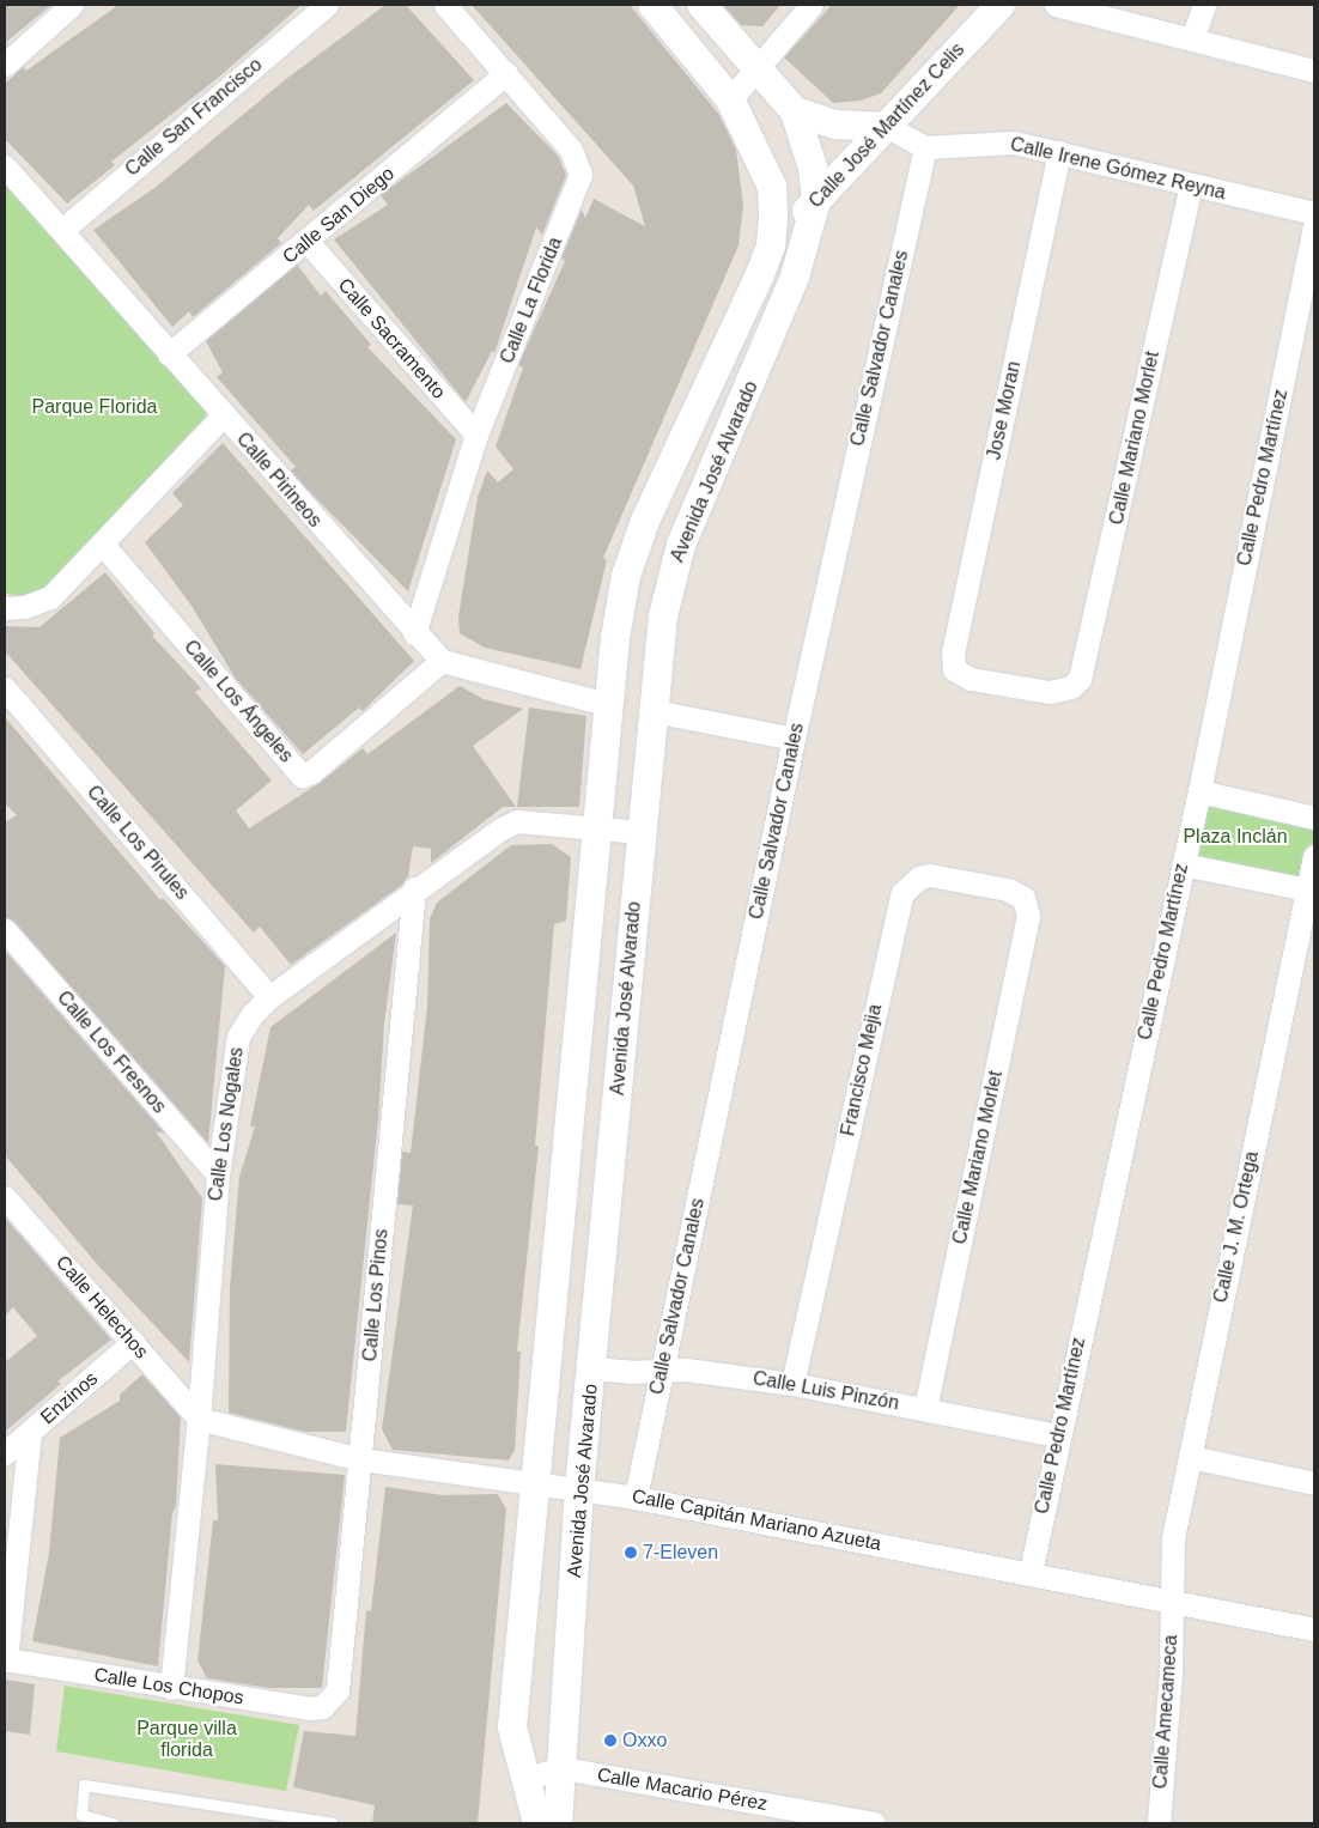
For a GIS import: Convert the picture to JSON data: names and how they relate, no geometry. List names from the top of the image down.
{
  "streets": {
    "street": [
      "Calle San Francisco",
      "Calle José Martínez Celis",
      "Calle Irene Gómez Reyna",
      "Calle San Diego",
      "Calle La Florida",
      "Calle Sacramento",
      "Calle Salvador Canales",
      "Jose Moran",
      "Calle Mariano Morlet",
      "Avenida José Alvarado",
      "Calle Pedro Martínez",
      "Calle Pirineos",
      "Calle Los Ángeles",
      "Calle Los Pirules",
      "Calle Los Fresnos",
      "Francisco Mejia",
      "Calle Los Nogales",
      "Calle J. M. Ortega",
      "Calle Los Pinos",
      "Calle Helechos",
      "Calle Luis Pinzón",
      "Enzinos",
      "Calle Capitán Mariano Azueta",
      "Calle Los Chopos",
      "Calle Amecameca",
      "Calle Macario Pérez"
    ]
  },
  "crossings": [
    ["Calle San Francisco", "Calle Pirineos"],
    ["Calle José Martínez Celis", "Avenida José Alvarado"],
    ["Calle Irene Gómez Reyna", "Calle Salvador Canales"],
    ["Calle Irene Gómez Reyna", "Jose Moran"],
    ["Calle Irene Gómez Reyna", "Calle Mariano Morlet"],
    ["Calle San Diego", "Calle La Florida"],
    ["Calle San Diego", "Calle Sacramento"],
    ["Calle San Diego", "Calle Pirineos"],
    ["Calle La Florida", "Calle Sacramento"],
    ["Calle La Florida", "Calle Pirineos"],
    ["Calle Salvador Canales", "Calle Luis Pinzón"],
    ["Calle Salvador Canales", "Calle Capitán Mariano Azueta"],
    ["Jose Moran", "Calle Mariano Morlet"],
    ["Calle Mariano Morlet", "Francisco Mejia"],
    ["Calle Mariano Morlet", "Calle Luis Pinzón"],
    ["Avenida José Alvarado", "Calle Pirineos"],
    ["Avenida José Alvarado", "Calle Los Nogales"],
    ["Avenida José Alvarado", "Calle Luis Pinzón"],
    ["Avenida José Alvarado", "Calle Capitán Mariano Azueta"],
    ["Avenida José Alvarado", "Calle Macario Pérez"],
    ["Calle Pedro Martínez", "Calle Luis Pinzón"],
    ["Calle Pedro Martínez", "Calle Capitán Mariano Azueta"],
    ["Calle Pirineos", "Calle Los Ángeles"],
    ["Calle Los Pirules", "Calle Los Nogales"],
    ["Calle Los Fresnos", "Calle Los Nogales"],
    ["Francisco Mejia", "Calle Luis Pinzón"],
    ["Calle Los Nogales", "Calle Los Pinos"],
    ["Calle Los Nogales", "Calle Helechos"],
    ["Calle Los Nogales", "Calle Capitán Mariano Azueta"],
    ["Calle Los Nogales", "Calle Los Chopos"],
    ["Calle J. M. Ortega", "Calle Capitán Mariano Azueta"],
    ["Calle J. M. Ortega", "Calle Amecameca"],
    ["Calle Los Pinos", "Calle Capitán Mariano Azueta"],
    ["Calle Los Pinos", "Calle Los Chopos"],
    ["Calle Helechos", "Enzinos"],
    ["Calle Helechos", "Calle Capitán Mariano Azueta"],
    ["Calle Capitán Mariano Azueta", "Calle Amecameca"]
  ],
  "parks": ["Parque Florida", "Plaza Inclán", "Parque villa florida"],
  "places": ["7-Eleven", "Oxxo"]
}
